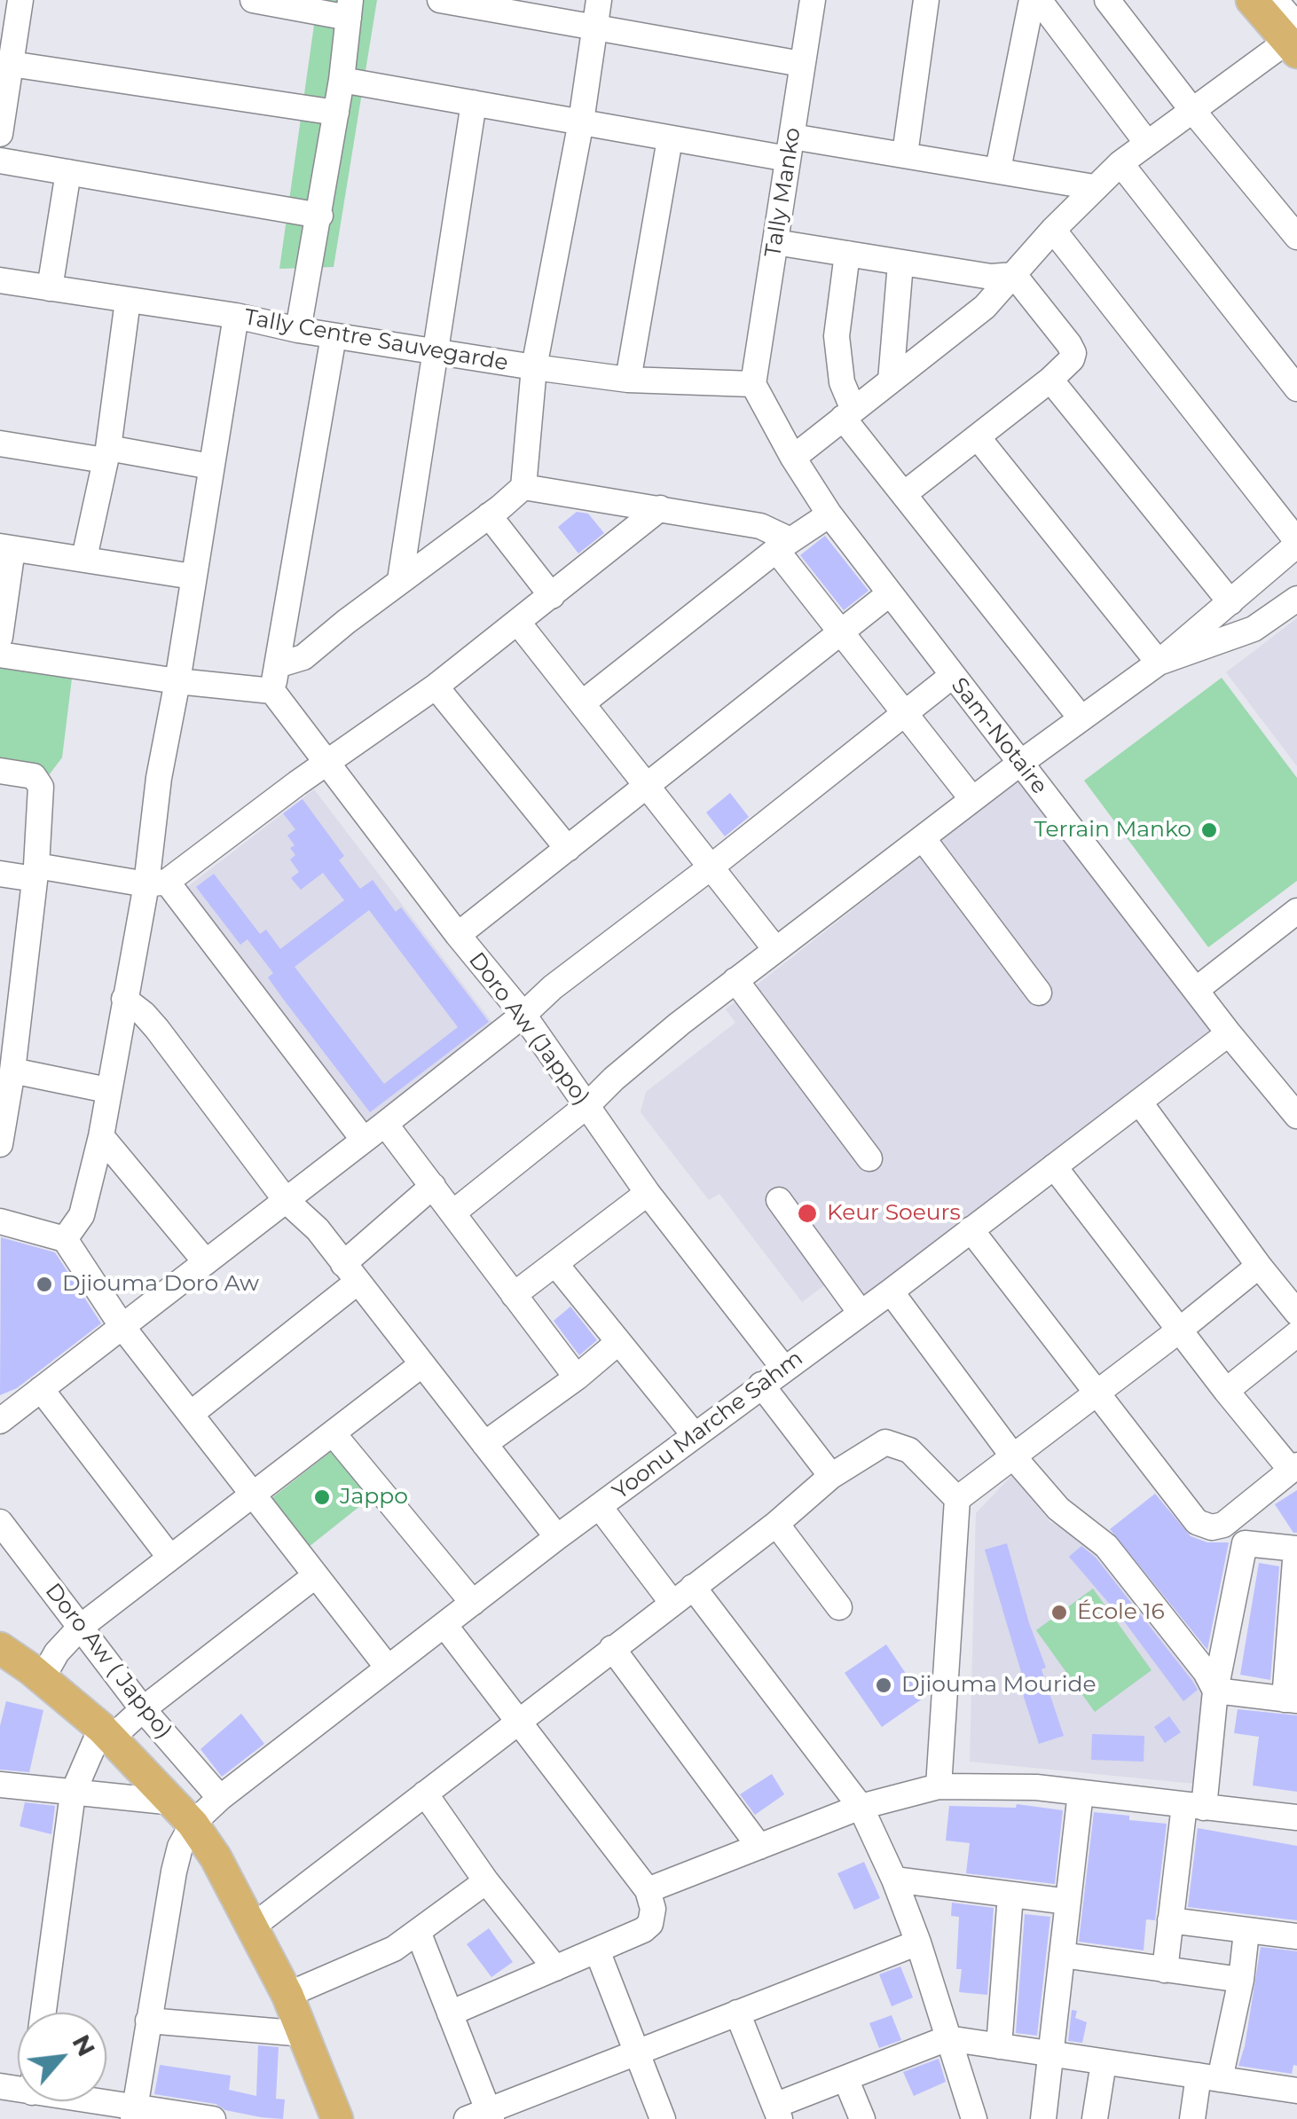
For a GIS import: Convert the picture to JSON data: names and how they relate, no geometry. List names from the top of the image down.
{
  "streets": {
    "street": [
      "Tally Manko",
      "Tally Centre Sauvegarde",
      "Sam-Notaire",
      "Doro Aw (Jappo)",
      "Yoonu Marche Sahm",
      "Doro Aw ( Jappo)"
    ]
  },
  "crossings": [
    ["Tally Manko", "Tally Centre Sauvegarde"],
    ["Tally Manko", "Sam-Notaire"],
    ["Tally Centre Sauvegarde", "Sam-Notaire"],
    ["Sam-Notaire", "Yoonu Marche Sahm"],
    ["Doro Aw (Jappo)", "Yoonu Marche Sahm"],
    ["Yoonu Marche Sahm", "Doro Aw ( Jappo)"]
  ],
  "places": [
    "Terrain Manko",
    "Keur Soeurs",
    "Djiouma Doro Aw",
    "Jappo",
    "École 16",
    "Djiouma Mouride"
  ],
  "north": "top right"
}
